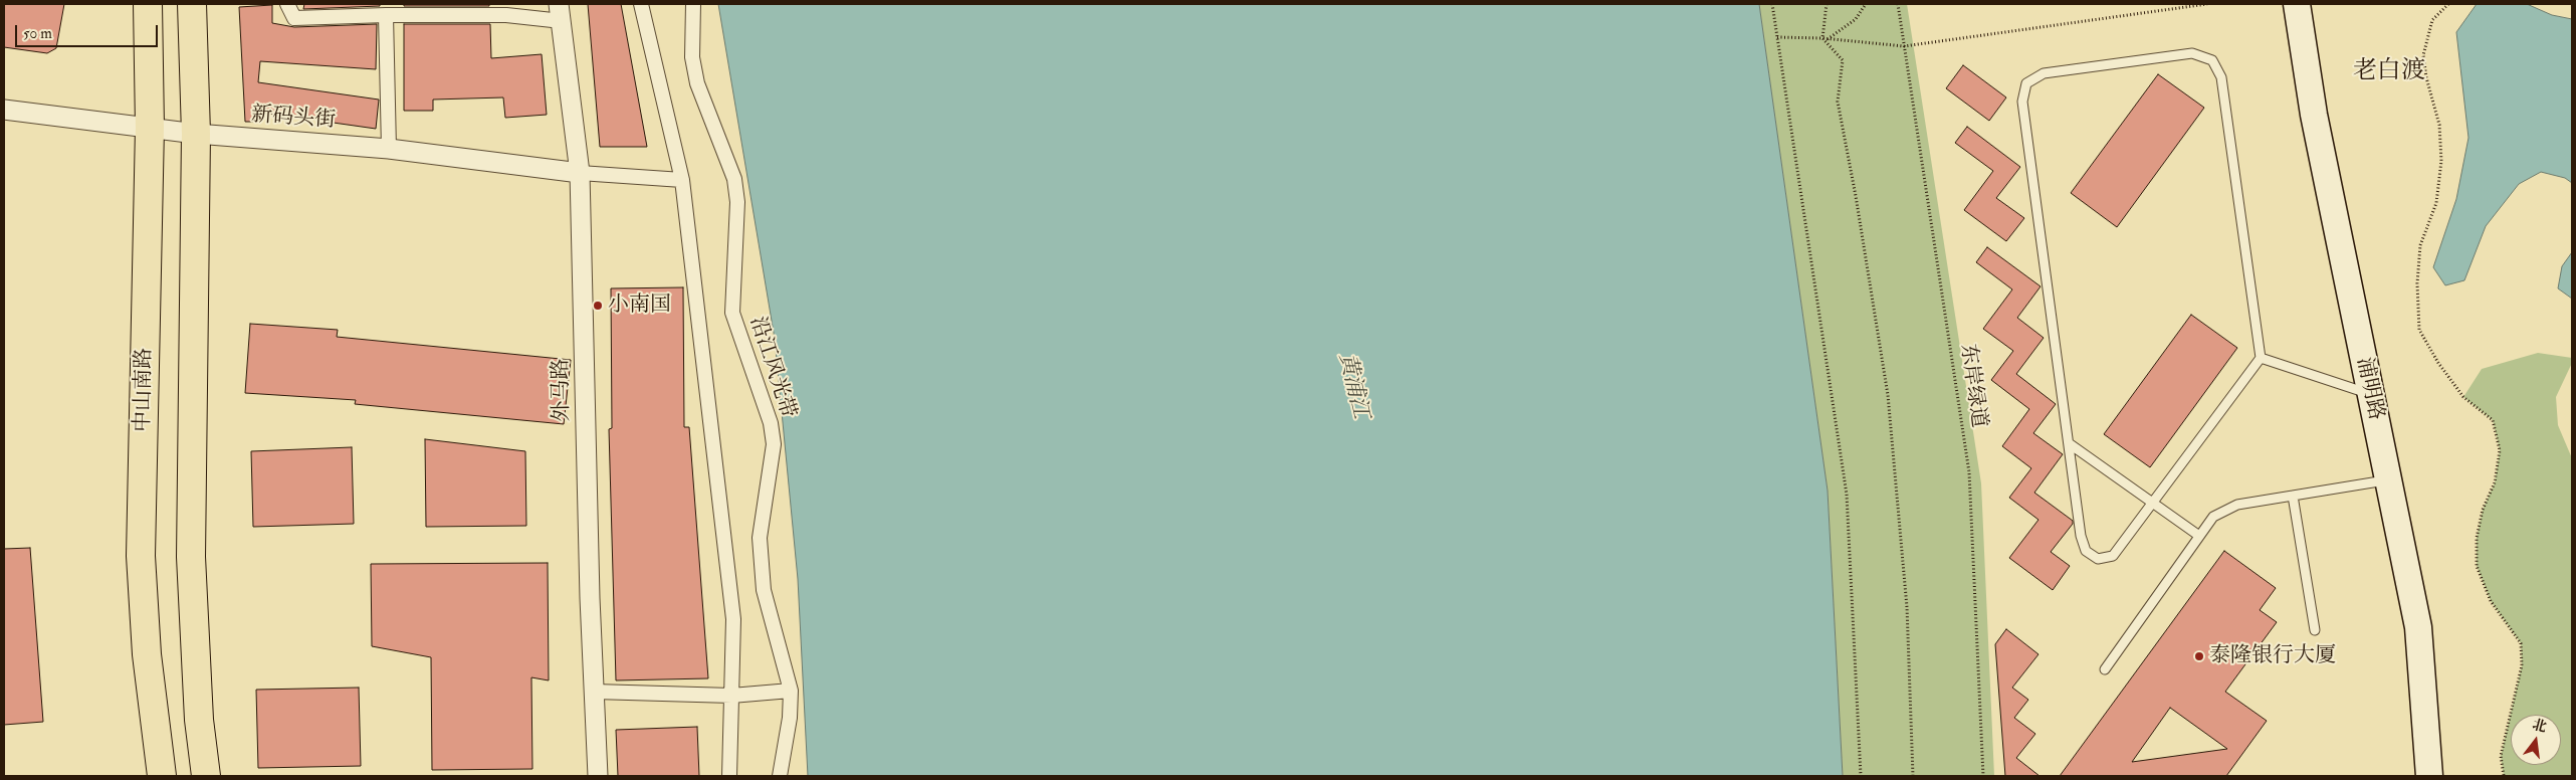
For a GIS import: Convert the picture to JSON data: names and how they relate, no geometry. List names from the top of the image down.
{
  "streets": {
    "main road": ["浦明路", "中山南路"],
    "street": ["新码头街", "沿江风光带", "外马路"],
    "path": ["东岸绿道"]
  },
  "crossings": [
    ["新码头街", "中山南路"],
    ["新码头街", "外马路"]
  ],
  "districts": ["老白渡"],
  "water": ["黄浦江"],
  "places": ["小南国", "泰隆银行大厦"],
  "scale_bar": "50 m",
  "north": "top"
}
